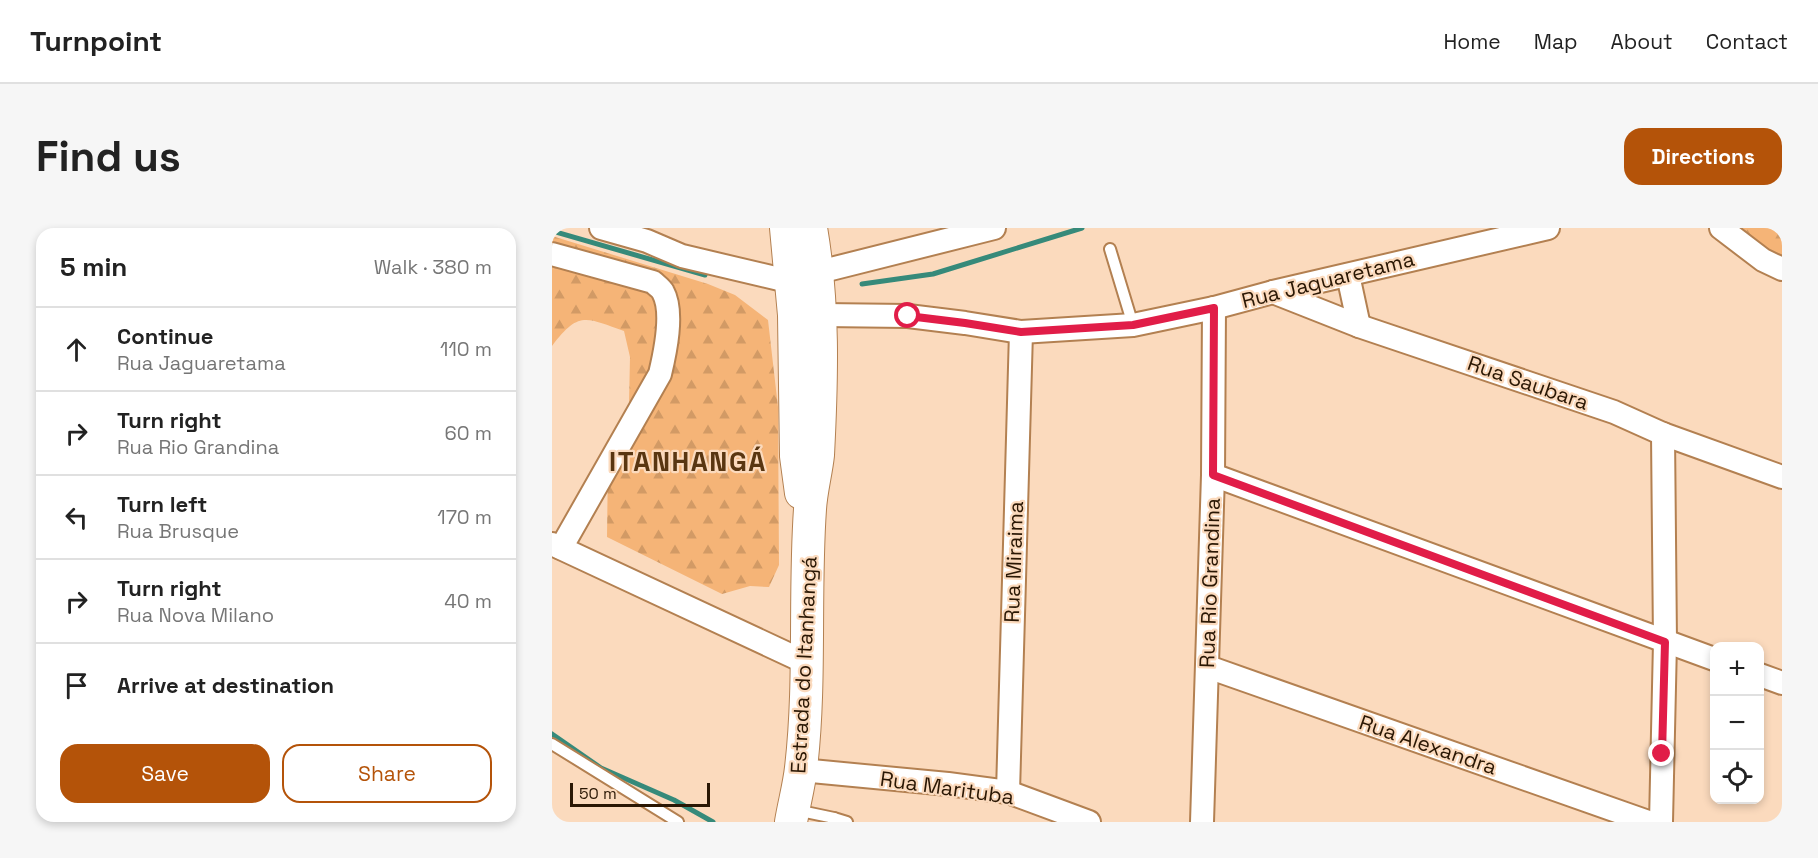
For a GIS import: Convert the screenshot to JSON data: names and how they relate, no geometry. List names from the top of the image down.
{
  "streets": {
    "main road": ["Estrada do Itanhangá"],
    "street": [
      "Rua Jaguaretama",
      "Rua Saubara",
      "Rua Miraima",
      "Rua Rio Grandina",
      "Rua Alexandra",
      "Rua Marituba"
    ]
  },
  "crossings": [
    ["Rua Jaguaretama", "Rua Saubara"],
    ["Rua Jaguaretama", "Rua Miraima"],
    ["Rua Jaguaretama", "Rua Rio Grandina"],
    ["Rua Jaguaretama", "Estrada do Itanhangá"],
    ["Rua Miraima", "Rua Marituba"],
    ["Rua Rio Grandina", "Rua Alexandra"],
    ["Estrada do Itanhangá", "Rua Marituba"]
  ],
  "districts": ["ITANHANGÁ"],
  "scale_bar": "50 m",
  "page": {
    "header": "Turnpoint",
    "nav": [
      "Home",
      "Map",
      "About",
      "Contact"
    ],
    "buttons": [
      "Directions",
      ["Save", "Share"]
    ],
    "title": "Find us",
    "heading": ["5 min", "Walk · 380 m"],
    "list": [
      ["Continue", "Rua Jaguaretama", "110 m"],
      ["Turn right", "Rua Rio Grandina", "60 m"],
      ["Turn left", "Rua Brusque", "170 m"],
      ["Turn right", "Rua Nova Milano", "40 m"],
      "Arrive at destination"
    ],
    "map_buttons": ["+", "−"],
    "scale": "50 m"
  }
}
